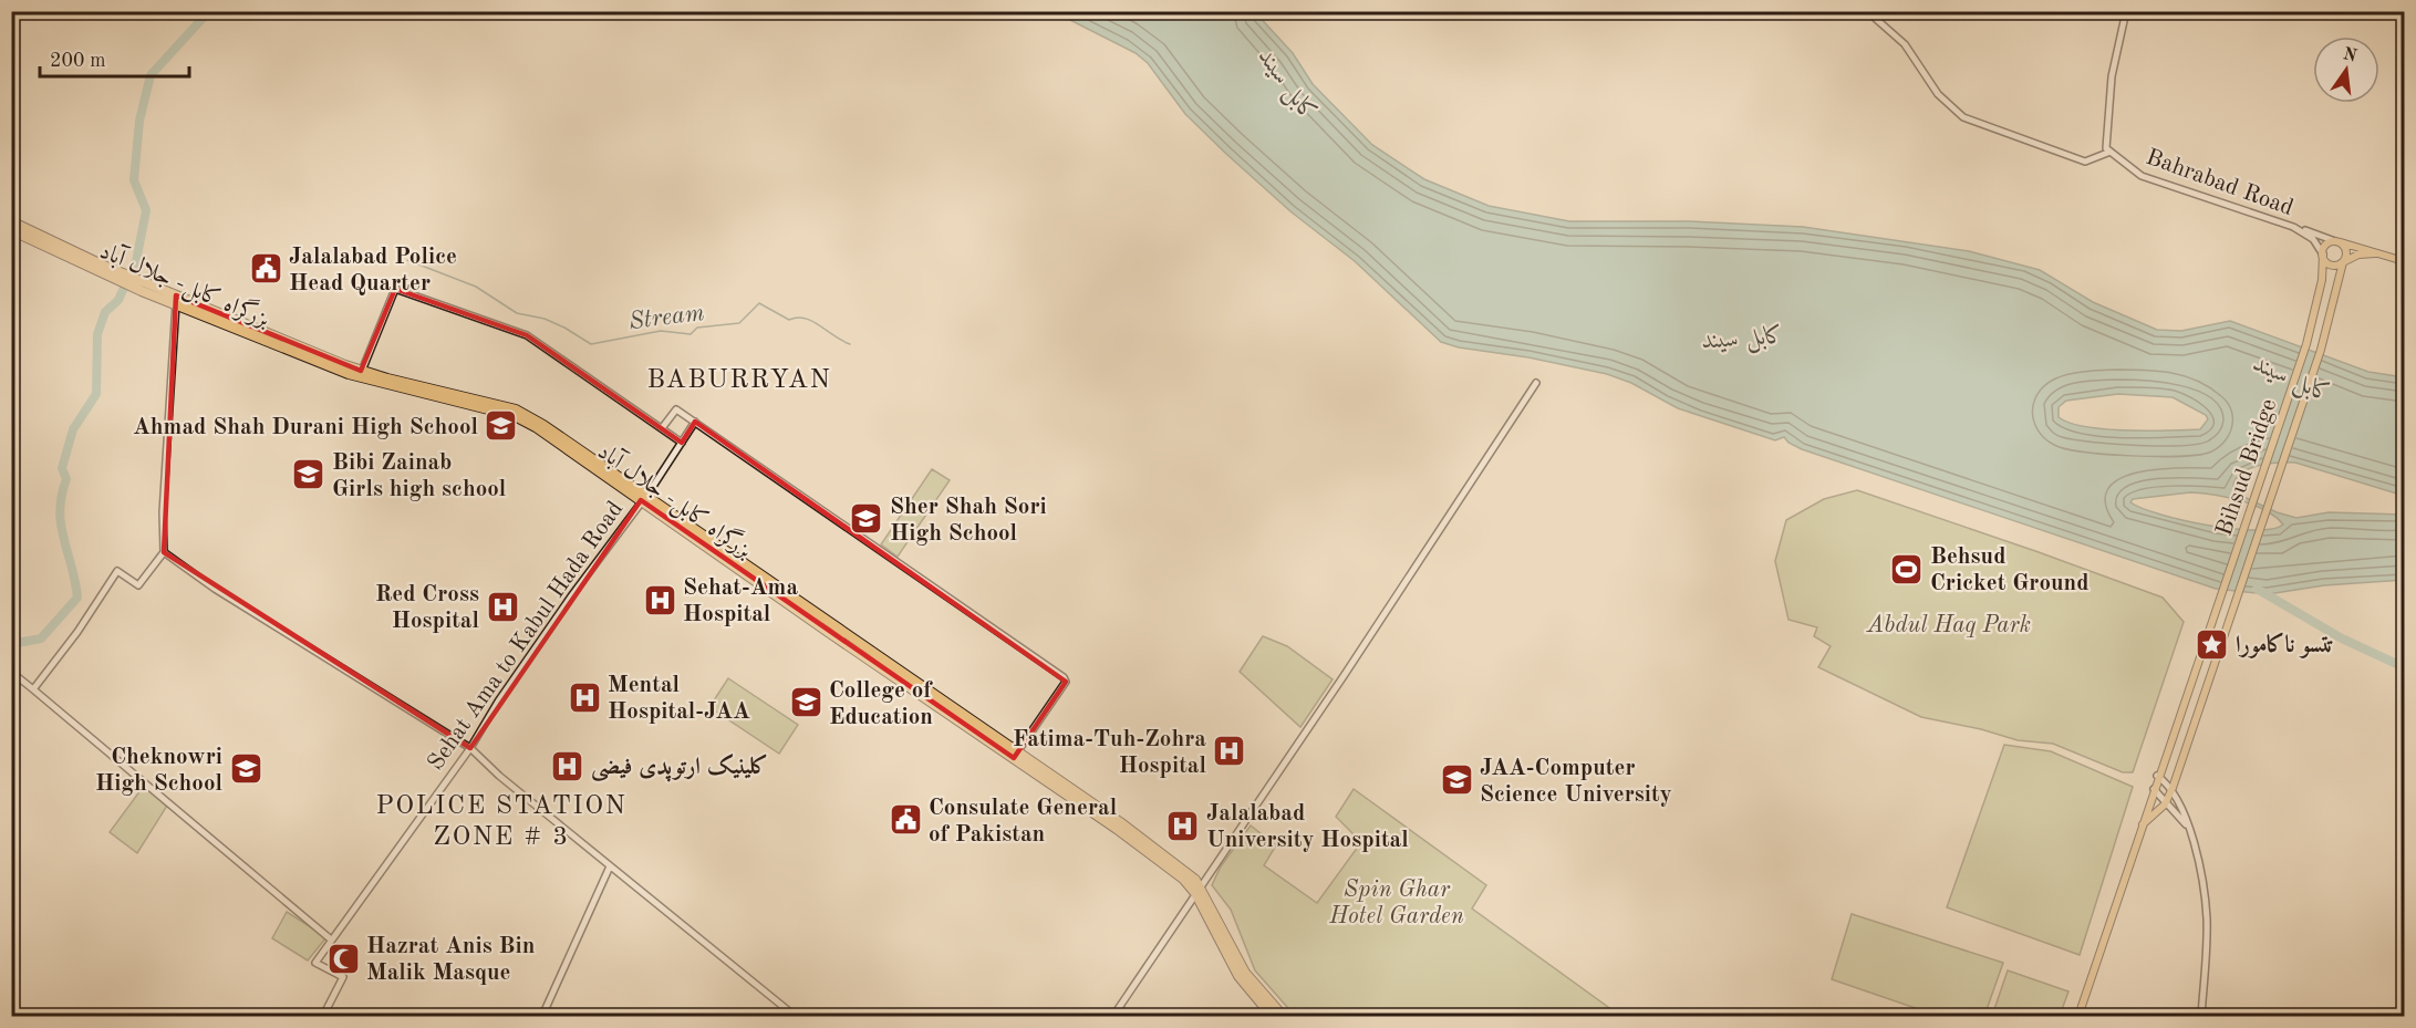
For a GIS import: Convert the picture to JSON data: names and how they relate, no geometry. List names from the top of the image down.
{
  "streets": {
    "highway": ["بزرگراه کابل- جلال آباد"],
    "main road": ["Bihsud Bridge"],
    "street": ["Bahrabad Road", "Sehat Ama to Kabul Hada Road"]
  },
  "crossings": [
    ["Bahrabad Road", "Bihsud Bridge"],
    ["بزرگراه کابل- جلال آباد", "Sehat Ama to Kabul Hada Road"]
  ],
  "districts": ["BABURRYAN", "POLICE STATION ZONE # 3"],
  "water": ["کابل سيند", "Stream"],
  "parks": ["Abdul Haq Park", "Spin Ghar Hotel Garden"],
  "places": {
    "public building": ["Jalalabad Police Head Quarter", "Consulate General of Pakistan"],
    "school or university": [
      "Ahmad Shah Durani High School",
      "Bibi Zainab Girls high school",
      "Sher Shah Sori High School",
      "College of Education",
      "Cheknowri High School",
      "JAA-Computer Science University"
    ],
    "sports": ["Behsud Cricket Ground"],
    "hospital": [
      "Sehat-Ama Hospital",
      "Red Cross Hospital",
      "Mental Hospital-JAA",
      "Fatima-Tuh-Zohra Hospital",
      "کلینیک ارتوپدی فیضی",
      "Jalalabad University Hospital"
    ],
    "place": ["تتسو ناکامورا"],
    "mosque": ["Hazrat Anis Bin Malik Masque"]
  },
  "scale_bar": "200 m",
  "north": "top"
}
